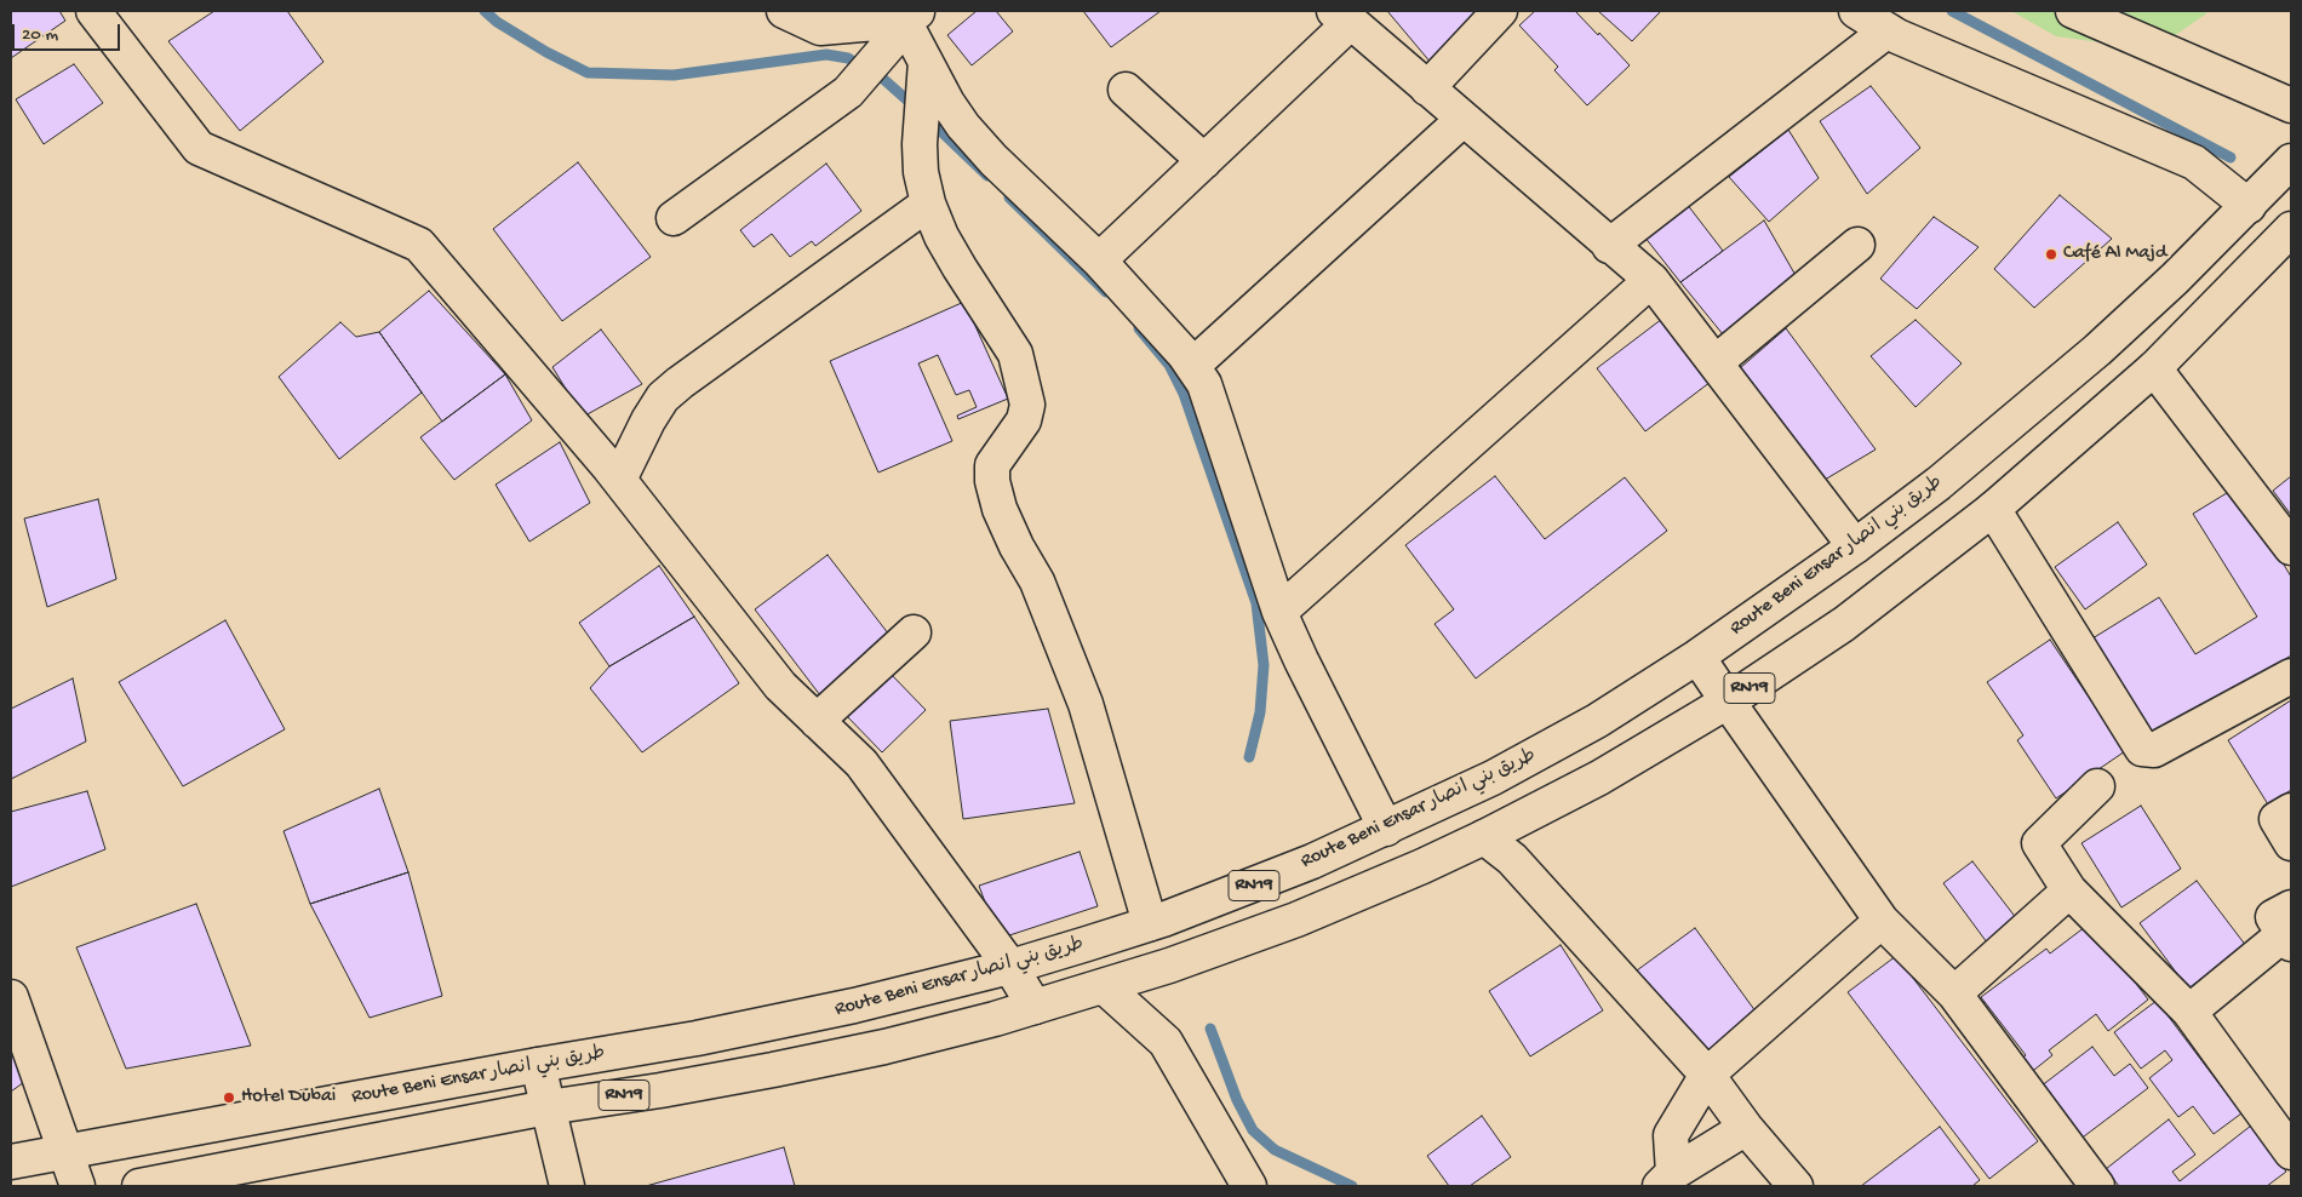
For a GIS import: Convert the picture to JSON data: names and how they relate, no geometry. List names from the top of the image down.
{
  "streets": {
    "main road": ["Route Beni Ensar طريق بني انصار", "RN19"]
  },
  "places": ["Café Al Majd", "Hotel Dubai"],
  "scale_bar": "20 m"
}
